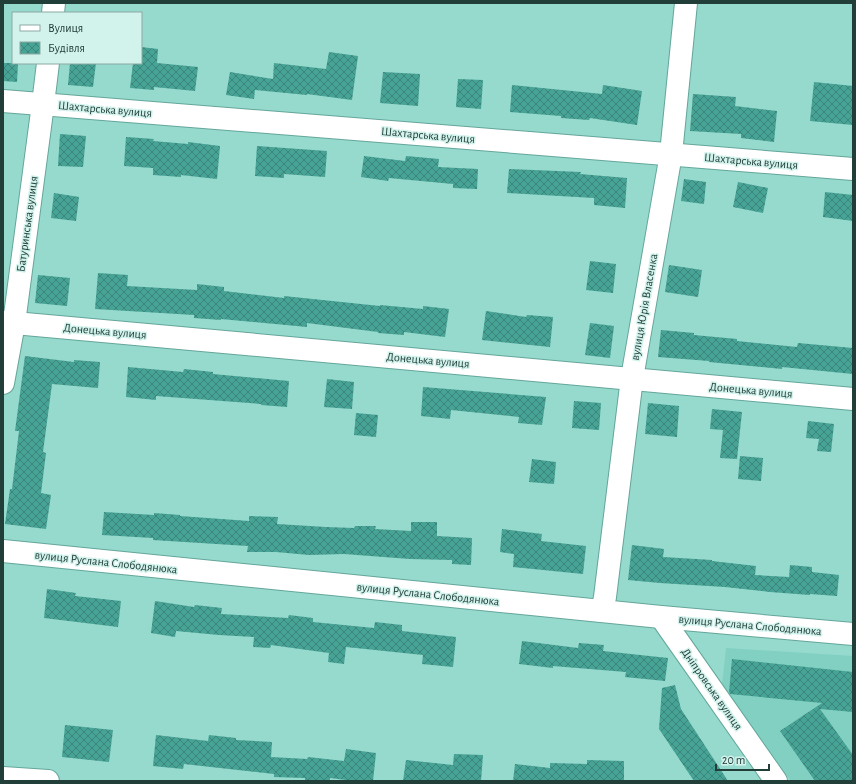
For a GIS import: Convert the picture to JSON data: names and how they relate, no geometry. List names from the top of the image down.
{
  "streets": {
    "street": [
      "Шахтарська вулиця",
      "Батуринська вулиця",
      "вулиця Юрія Власенка",
      "Донецька вулиця",
      "вулиця Руслана Слободянюка",
      "Дніпровська вулиця"
    ]
  },
  "crossings": [
    ["Шахтарська вулиця", "Батуринська вулиця"],
    ["Шахтарська вулиця", "вулиця Юрія Власенка"],
    ["Батуринська вулиця", "Донецька вулиця"],
    ["вулиця Юрія Власенка", "Донецька вулиця"],
    ["вулиця Юрія Власенка", "вулиця Руслана Слободянюка"],
    ["вулиця Руслана Слободянюка", "Дніпровська вулиця"]
  ],
  "legend": ["Вулиця", "Будівля"],
  "scale_bar": "20 m"
}
